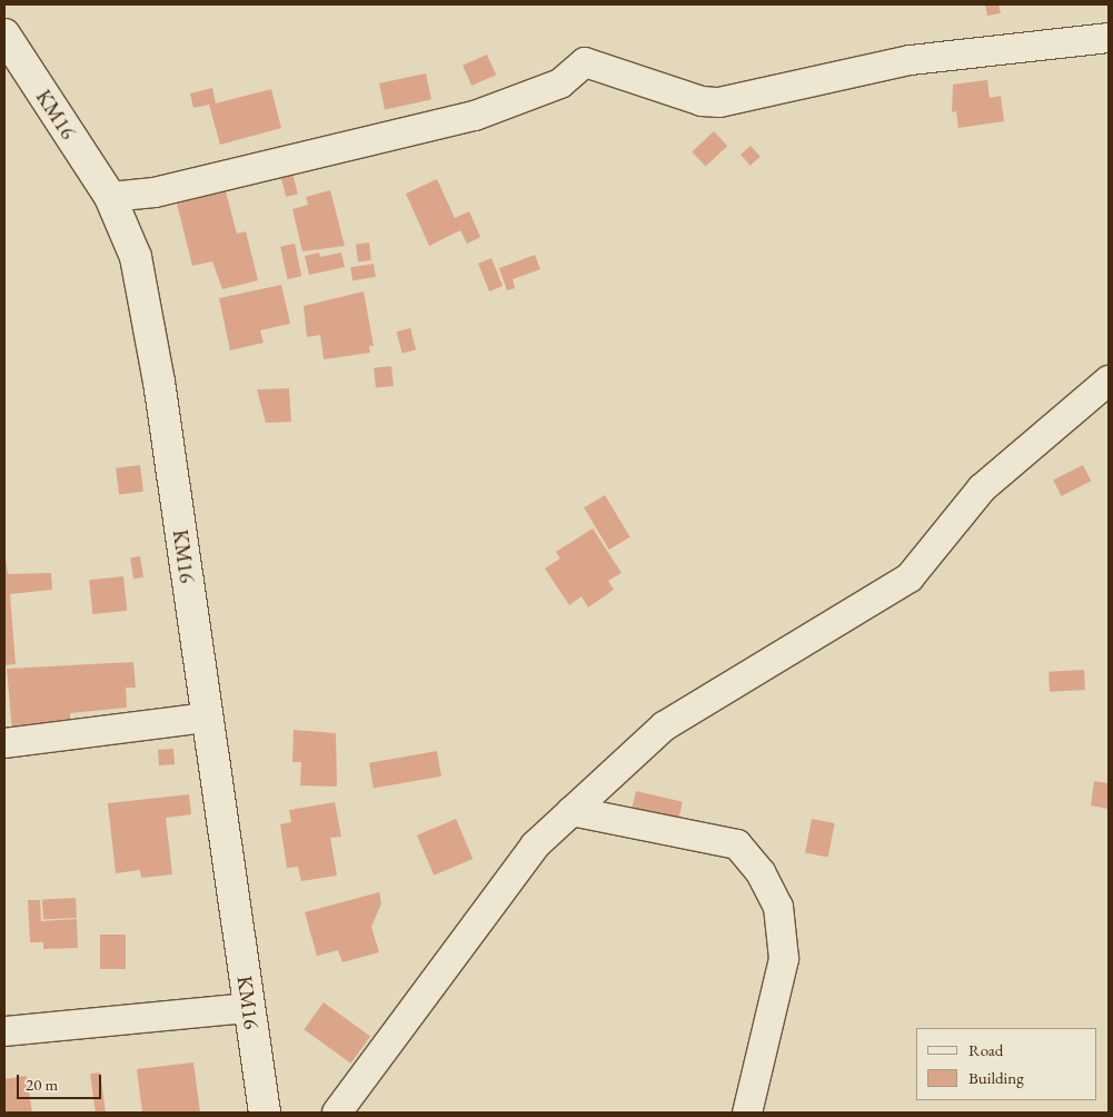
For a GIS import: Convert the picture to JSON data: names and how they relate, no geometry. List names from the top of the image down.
{
  "streets": {
    "street": ["KM16"]
  },
  "legend": ["Road", "Building"],
  "scale_bar": "20 m"
}
